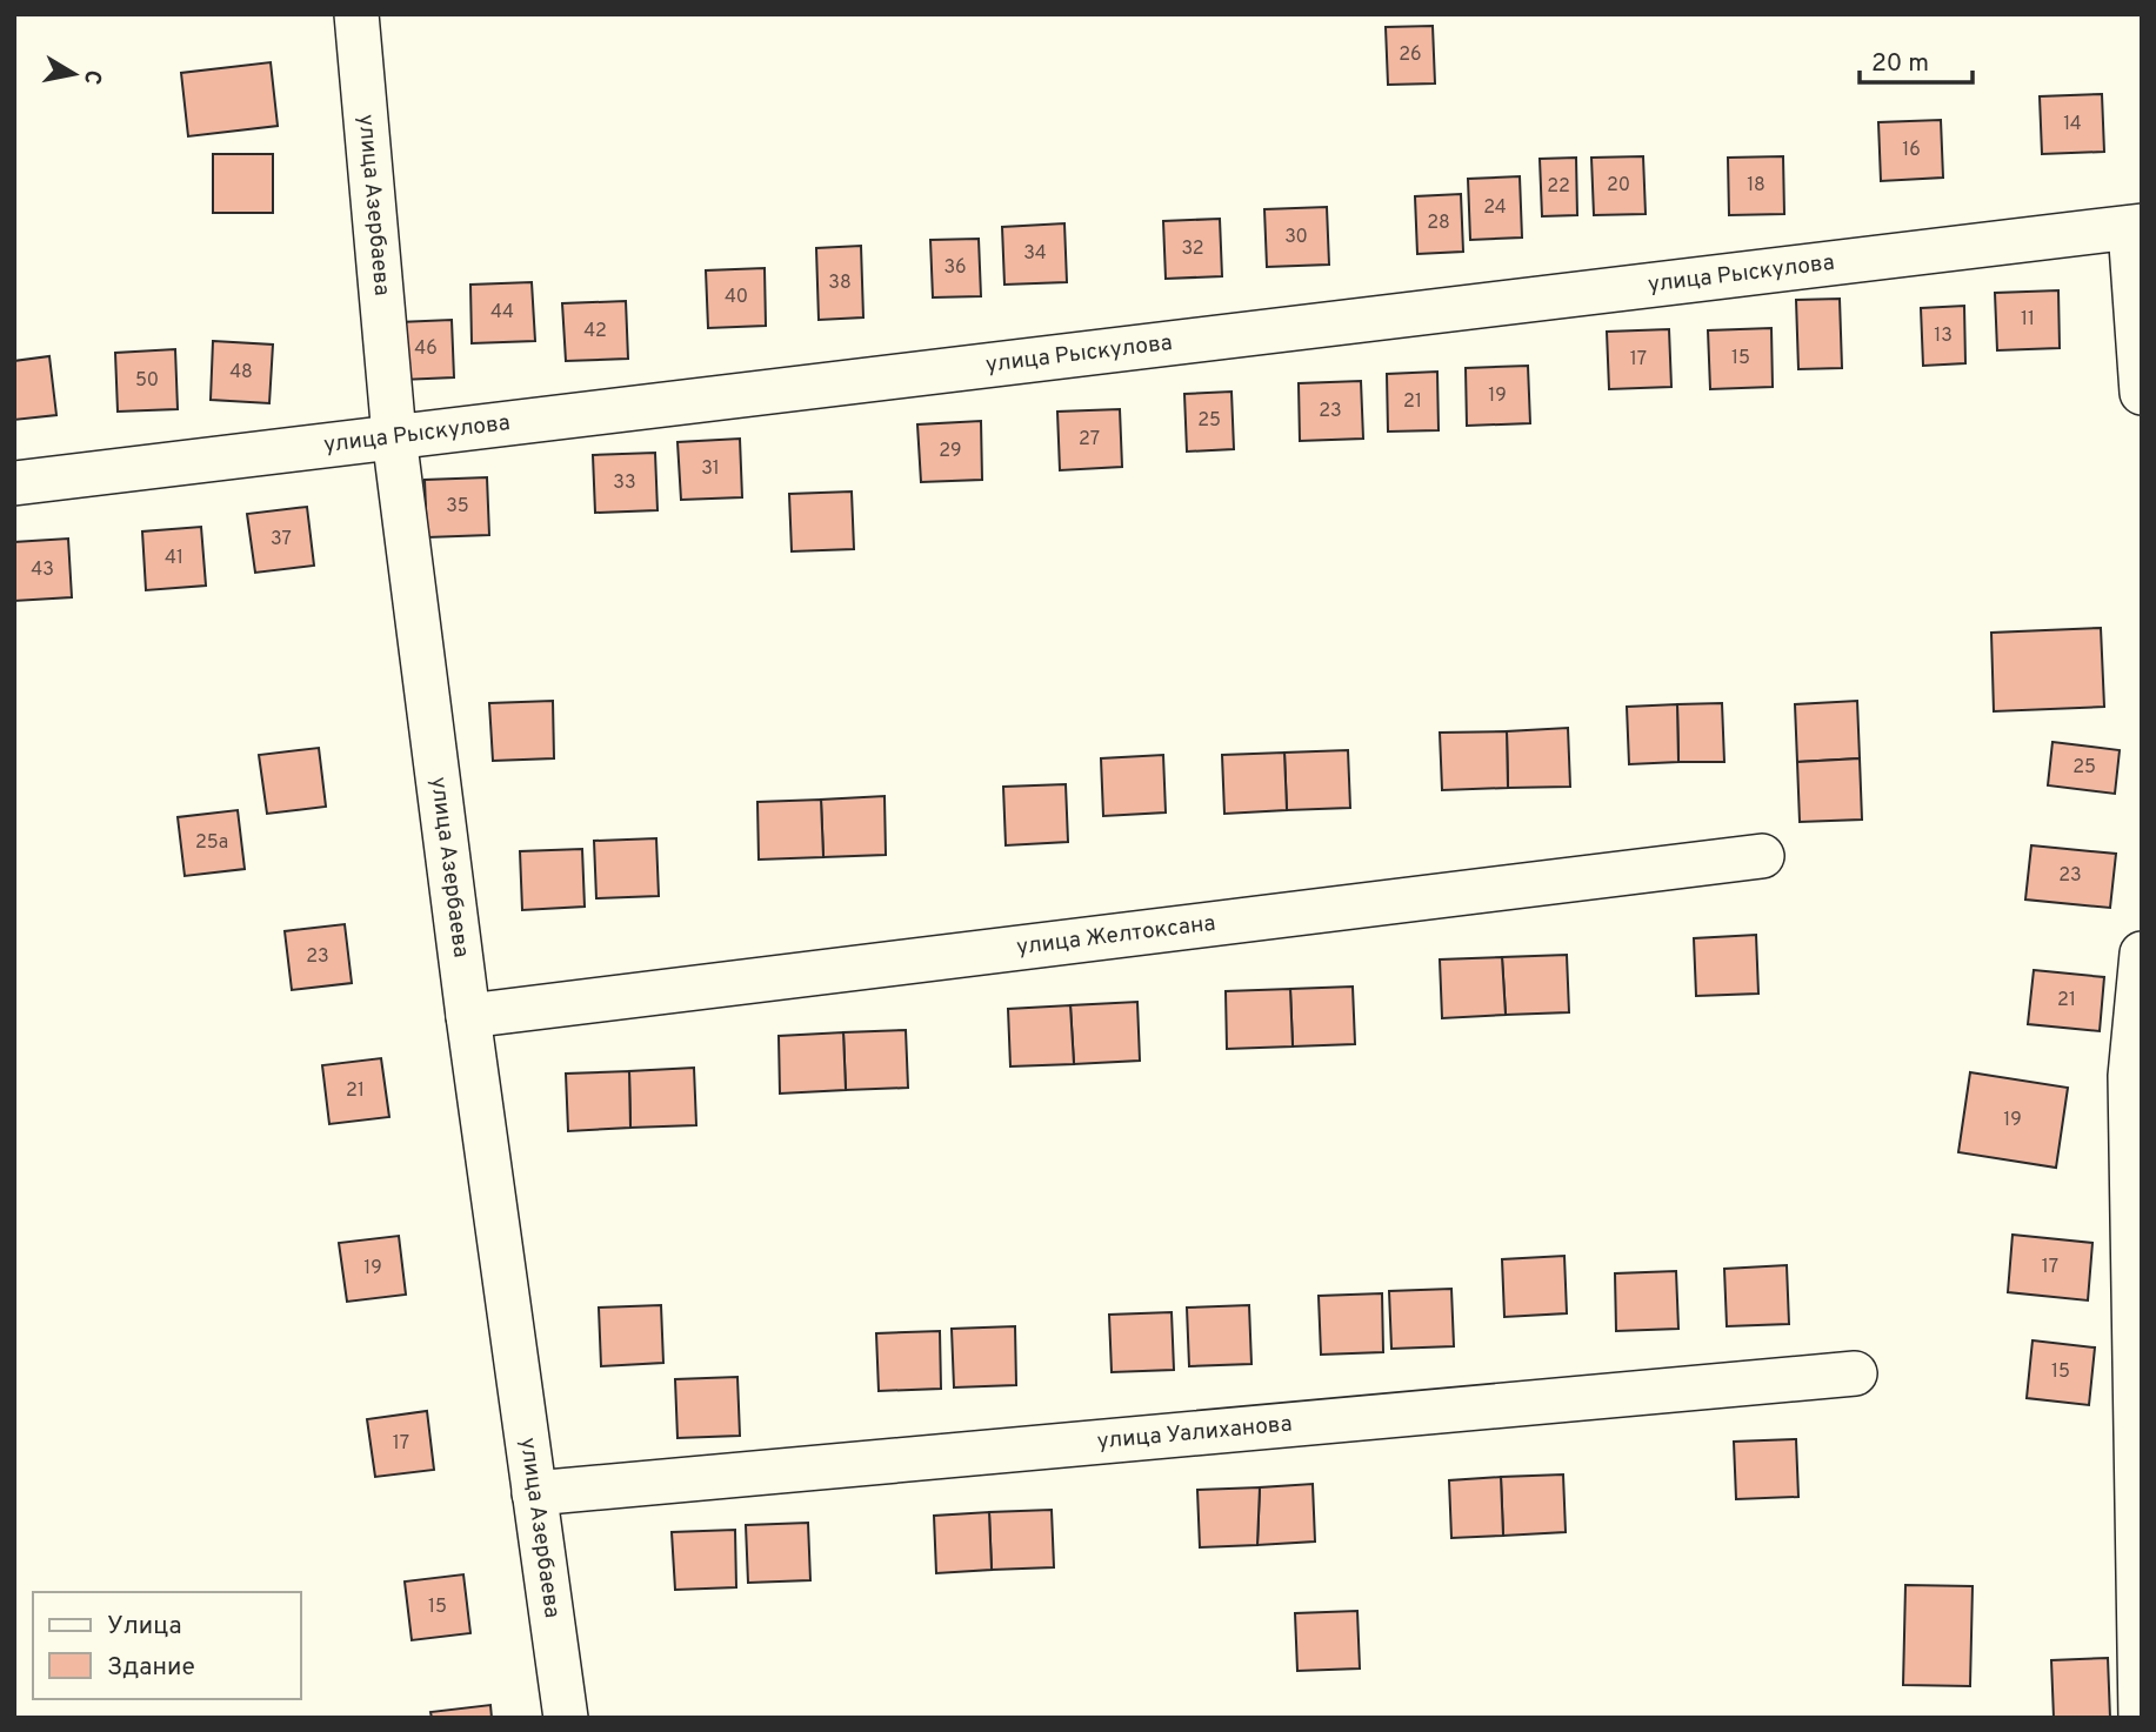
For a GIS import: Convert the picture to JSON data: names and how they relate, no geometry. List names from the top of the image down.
{
  "streets": {
    "street": [
      "улица Азербаева",
      "улица Рыскулова",
      "улица Желтоксана",
      "улица Уалиханова"
    ]
  },
  "crossings": [
    ["улица Азербаева", "улица Рыскулова"],
    ["улица Азербаева", "улица Желтоксана"],
    ["улица Азербаева", "улица Уалиханова"]
  ],
  "house_numbers": [
    "26",
    "14",
    "16",
    "20",
    "18",
    "22",
    "24",
    "28",
    "30",
    "32",
    "34",
    "36",
    "38",
    "40",
    "44",
    "11",
    "42",
    "13",
    "46",
    "15",
    "17",
    "48",
    "50",
    "19",
    "21",
    "23",
    "25",
    "27",
    "29",
    "31",
    "33",
    "35",
    "37",
    "41",
    "43",
    "25",
    "25а",
    "23",
    "23",
    "21",
    "21",
    "19",
    "17",
    "19",
    "15",
    "17",
    "15"
  ],
  "legend": ["Улица", "Здание"],
  "scale_bar": "20 m",
  "north": "right"
}
